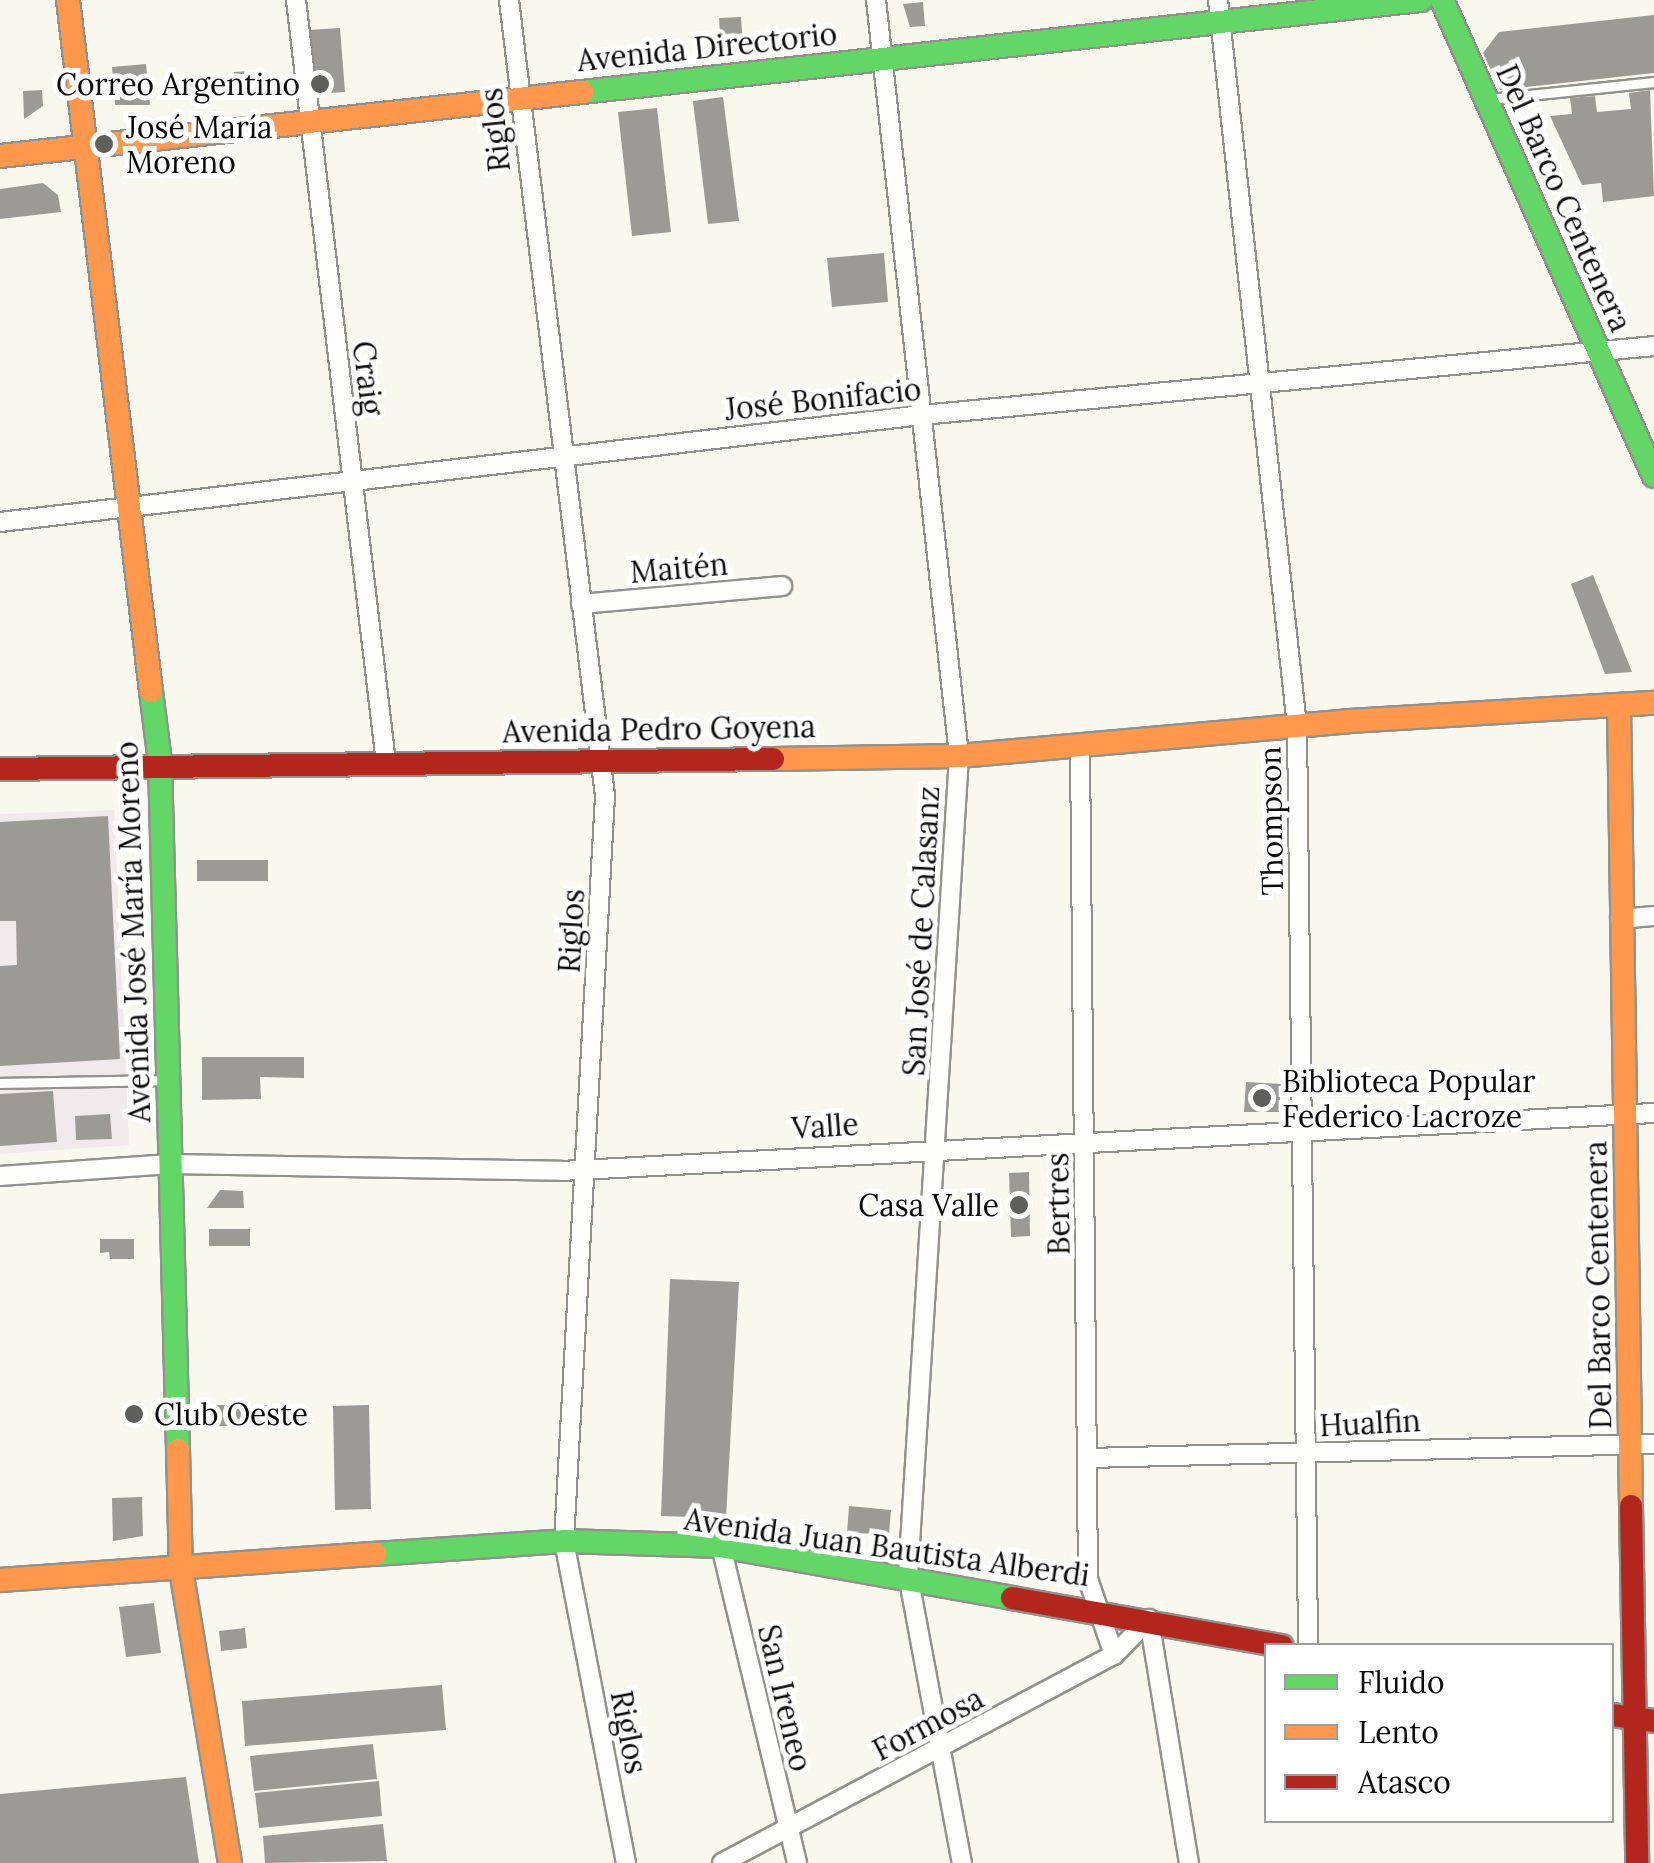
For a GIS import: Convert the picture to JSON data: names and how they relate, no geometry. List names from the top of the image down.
{
  "streets": {
    "main road": [
      "Avenida Directorio",
      "Del Barco Centenera",
      "Avenida Pedro Goyena",
      "Avenida José María Moreno",
      "Avenida Juan Bautista Alberdi"
    ],
    "street": [
      "Riglos",
      "Craig",
      "José Bonifacio",
      "Maitén",
      "Thompson",
      "San José de Calasanz",
      "Valle",
      "Bertres",
      "Hualfin",
      "San Ireneo",
      "Formosa"
    ]
  },
  "crossings": [
    ["Avenida Directorio", "Riglos"],
    ["Avenida Directorio", "Craig"],
    ["Avenida Directorio", "Thompson"],
    ["Avenida Directorio", "San José de Calasanz"],
    ["Avenida Directorio", "Avenida José María Moreno"],
    ["Riglos", "José Bonifacio"],
    ["Riglos", "Maitén"],
    ["Riglos", "Avenida Pedro Goyena"],
    ["Riglos", "Valle"],
    ["Riglos", "Avenida Juan Bautista Alberdi"],
    ["Del Barco Centenera", "José Bonifacio"],
    ["Del Barco Centenera", "Avenida Pedro Goyena"],
    ["Del Barco Centenera", "Valle"],
    ["Del Barco Centenera", "Hualfin"],
    ["Craig", "José Bonifacio"],
    ["Craig", "Avenida Pedro Goyena"],
    ["José Bonifacio", "Thompson"],
    ["José Bonifacio", "San José de Calasanz"],
    ["José Bonifacio", "Avenida José María Moreno"],
    ["Avenida Pedro Goyena", "Thompson"],
    ["Avenida Pedro Goyena", "San José de Calasanz"],
    ["Avenida Pedro Goyena", "Avenida José María Moreno"],
    ["Avenida Pedro Goyena", "Bertres"],
    ["Thompson", "Valle"],
    ["Thompson", "Hualfin"],
    ["San José de Calasanz", "Valle"],
    ["San José de Calasanz", "Avenida Juan Bautista Alberdi"],
    ["San José de Calasanz", "Formosa"],
    ["Avenida José María Moreno", "Valle"],
    ["Avenida José María Moreno", "Avenida Juan Bautista Alberdi"],
    ["Valle", "Bertres"],
    ["Bertres", "Hualfin"],
    ["Bertres", "Avenida Juan Bautista Alberdi"],
    ["Bertres", "Formosa"],
    ["Avenida Juan Bautista Alberdi", "San Ireneo"],
    ["Avenida Juan Bautista Alberdi", "Formosa"],
    ["San Ireneo", "Formosa"]
  ],
  "places": [
    "Correo Argentino",
    "José María Moreno",
    "Biblioteca Popular Federico Lacroze",
    "Casa Valle",
    "Club Oeste"
  ],
  "legend": ["Fluido", "Lento", "Atasco"]
}
